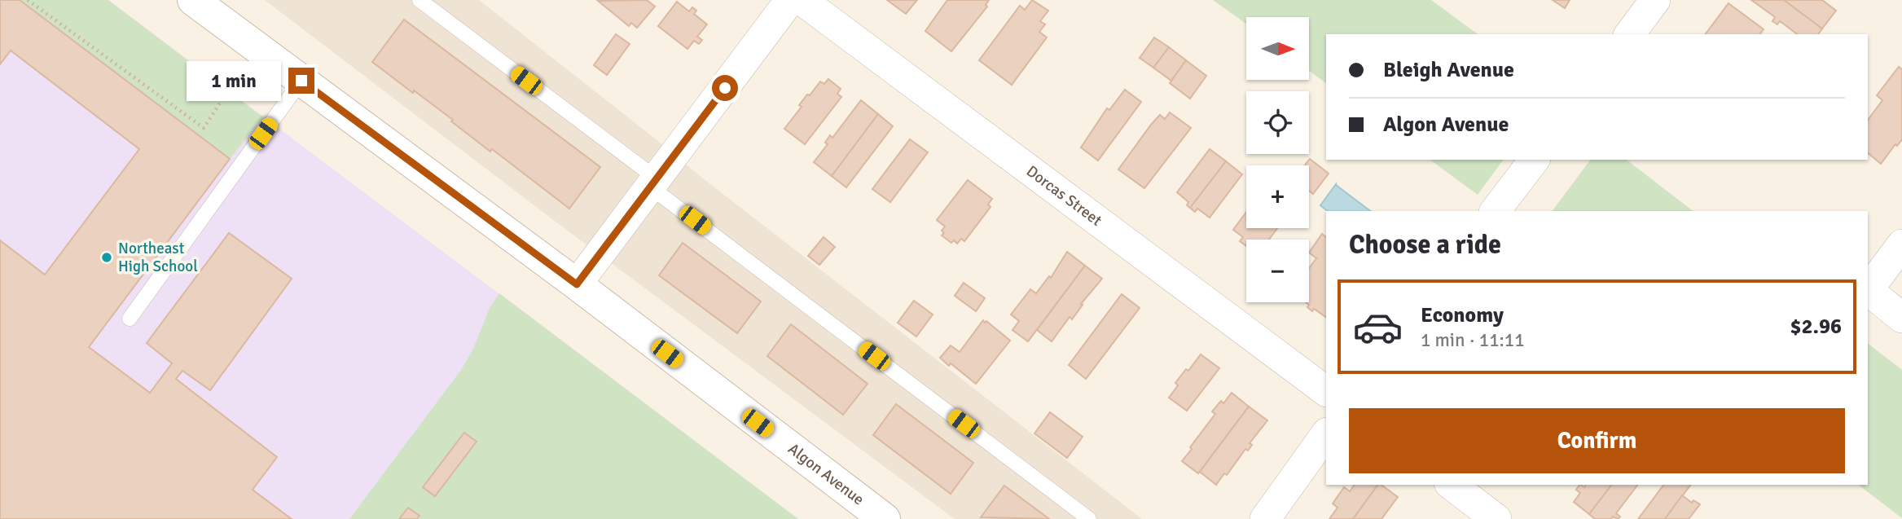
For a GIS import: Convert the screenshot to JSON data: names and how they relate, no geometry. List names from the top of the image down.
{
  "streets": {
    "street": ["Dorcas Street", "Algon Avenue"]
  },
  "places": ["Northeast High School"],
  "north": "right",
  "page": {
    "map_buttons": ["+", "−"],
    "banner": ["Bleigh Avenue", "Algon Avenue"],
    "bubble": "1 min",
    "heading": "Choose a ride",
    "list": [
      {
        "name": "Economy",
        "note": "1 min · 11:11",
        "value": "$2.96"
      }
    ],
    "buttons": "Confirm"
  }
}
